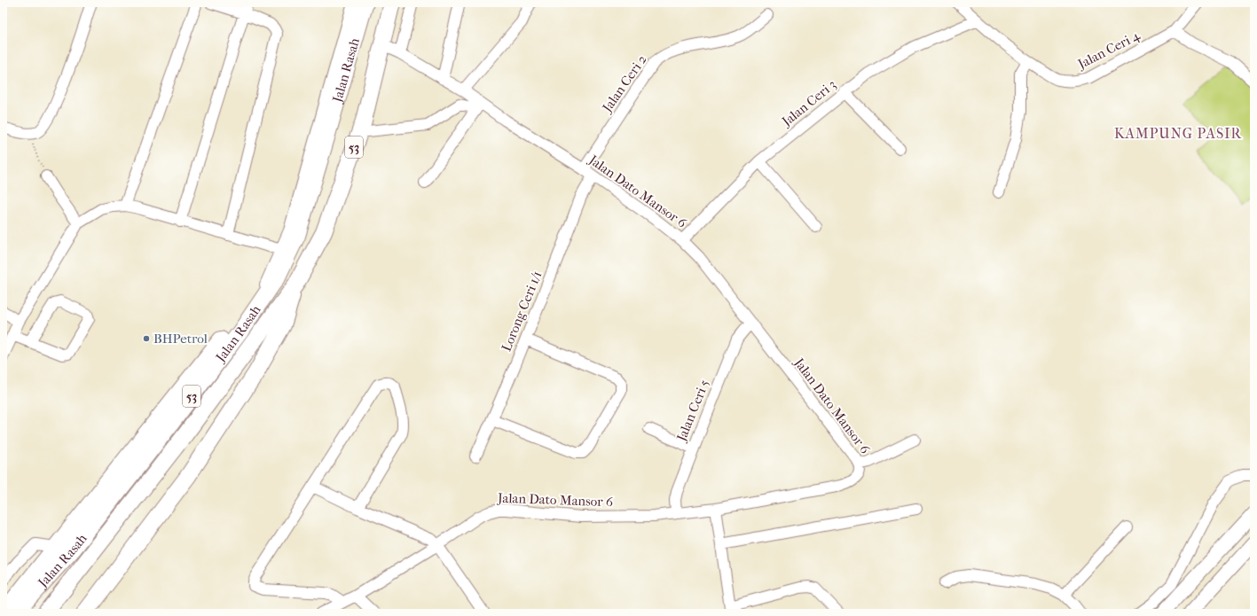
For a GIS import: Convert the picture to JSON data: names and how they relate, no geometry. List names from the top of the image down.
{
  "streets": {
    "highway": ["Jalan Rasah", "53"],
    "street": [
      "Jalan Ceri 4",
      "Jalan Ceri 2",
      "Jalan Ceri 3",
      "Jalan Dato Mansor 6",
      "Lorong Ceri 1/1",
      "Jalan Ceri 5"
    ]
  },
  "crossings": [
    ["Jalan Ceri 4", "Jalan Ceri 3"],
    ["Jalan Rasah", "Jalan Dato Mansor 6"],
    ["Jalan Ceri 2", "Jalan Dato Mansor 6"],
    ["Jalan Ceri 3", "Jalan Dato Mansor 6"],
    ["Jalan Dato Mansor 6", "Lorong Ceri 1/1"],
    ["Jalan Dato Mansor 6", "Jalan Ceri 5"]
  ],
  "districts": ["KAMPUNG PASIR"],
  "places": ["BHPetrol"]
}
